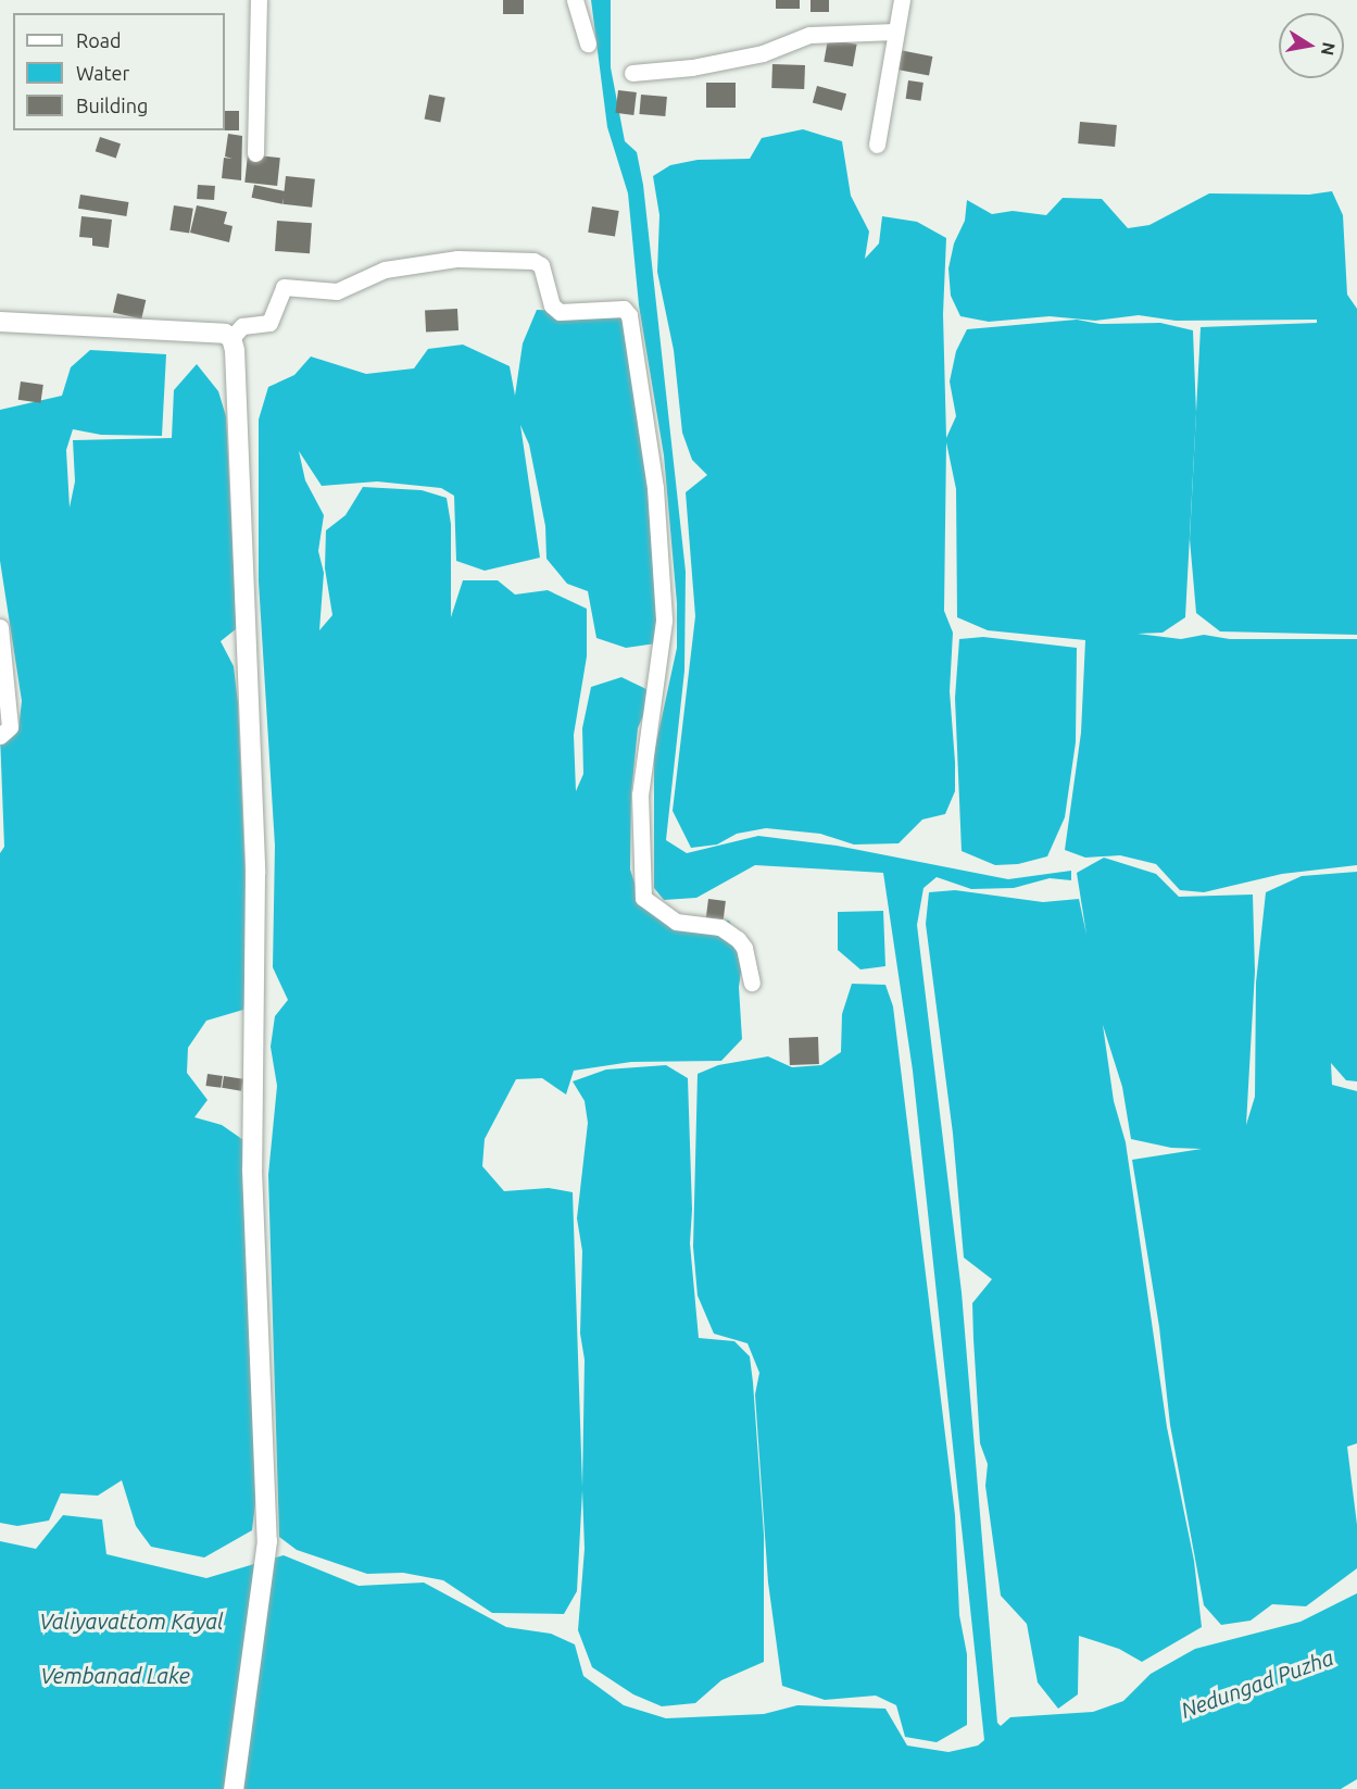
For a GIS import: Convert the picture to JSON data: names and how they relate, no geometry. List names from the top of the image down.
{
  "water": ["Valiyavattom Kayal", "Vembanad Lake", "Nedungad Puzha"],
  "legend": ["Road", "Water", "Building"],
  "north": "right"
}
